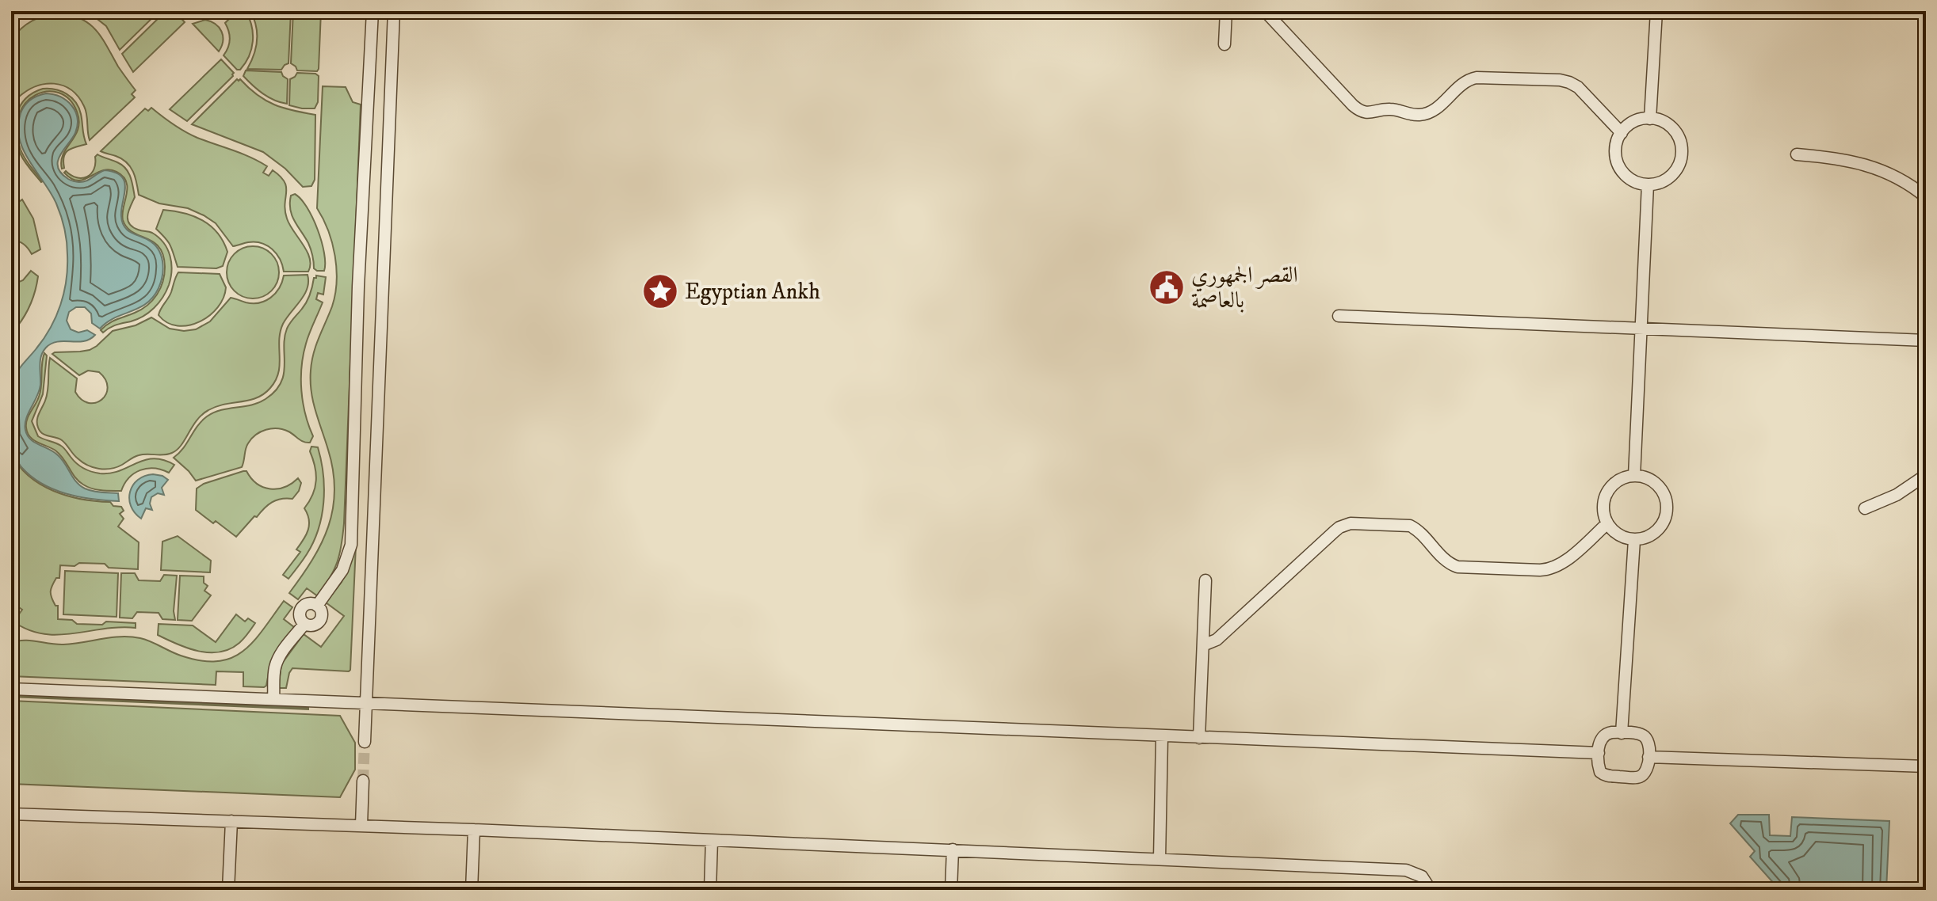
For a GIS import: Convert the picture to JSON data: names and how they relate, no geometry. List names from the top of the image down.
{
  "places": {
    "public building": ["القصر الجمهوري بالعاصمة"],
    "place": ["Egyptian Ankh"]
  }
}
